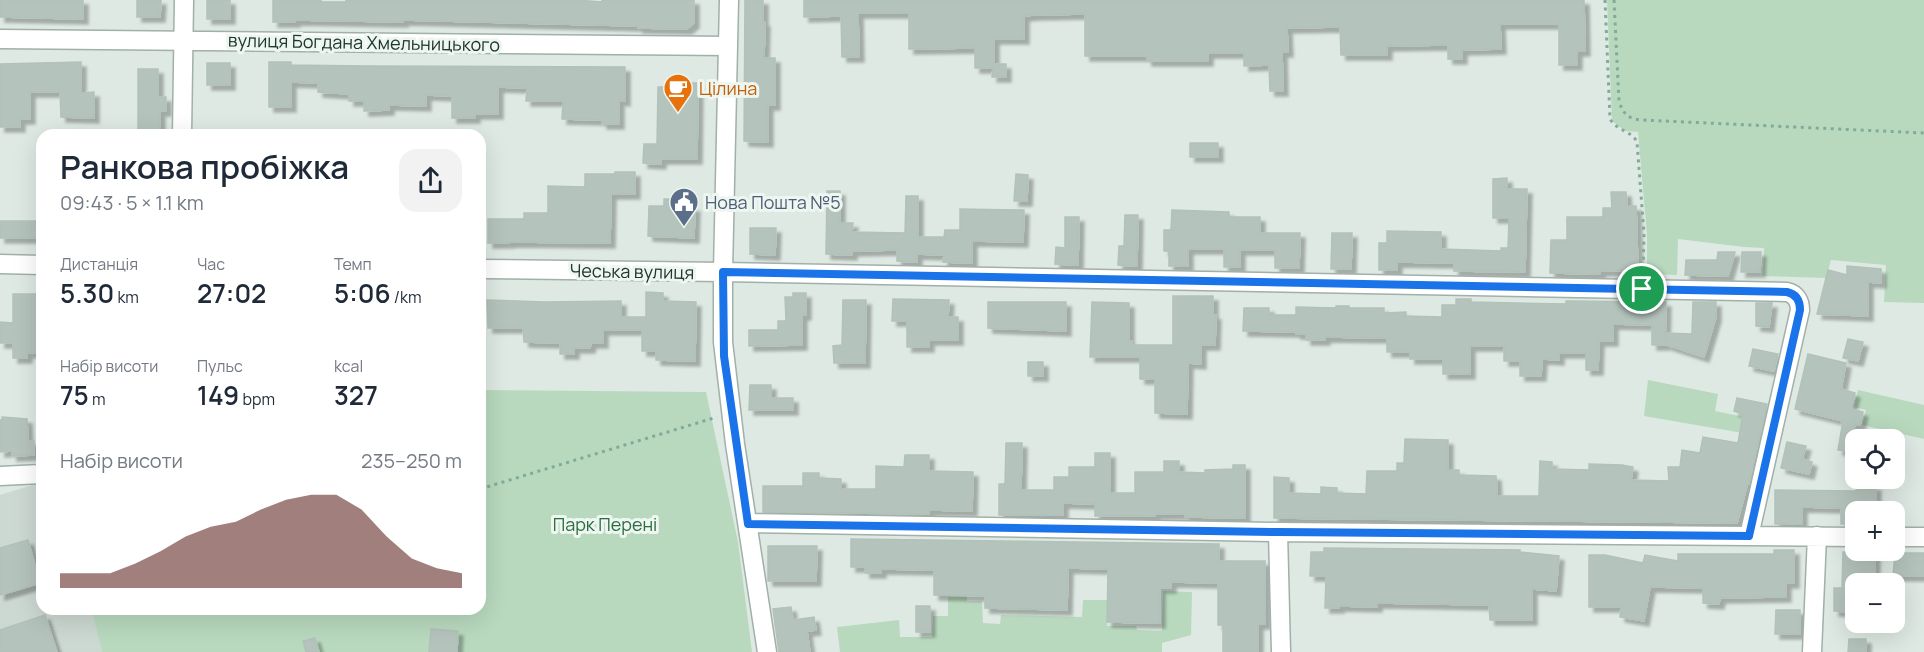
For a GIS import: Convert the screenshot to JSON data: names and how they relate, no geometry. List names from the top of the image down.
{
  "streets": {
    "street": ["вулиця Богдана Хмельницького", "Чеська вулиця"]
  },
  "parks": ["Парк Перені"],
  "places": {
    "cafe": ["Цілина"],
    "public building": ["Нова Пошта №5"]
  },
  "page": {
    "heading": ["Ранкова пробіжка", "09:43 · 5 × 1.1 km"],
    "stats": [
      ["Дистанція", "5.30 km"],
      ["Час", "27:02"],
      ["Темп", "5:06 /km"],
      ["Набір висоти", "75 m"],
      ["Пульс", "149 bpm"],
      ["kcal", "327"]
    ],
    "map_buttons": ["+", "−"],
    "chart": ["Набір висоти", "235–250 m"]
  }
}
